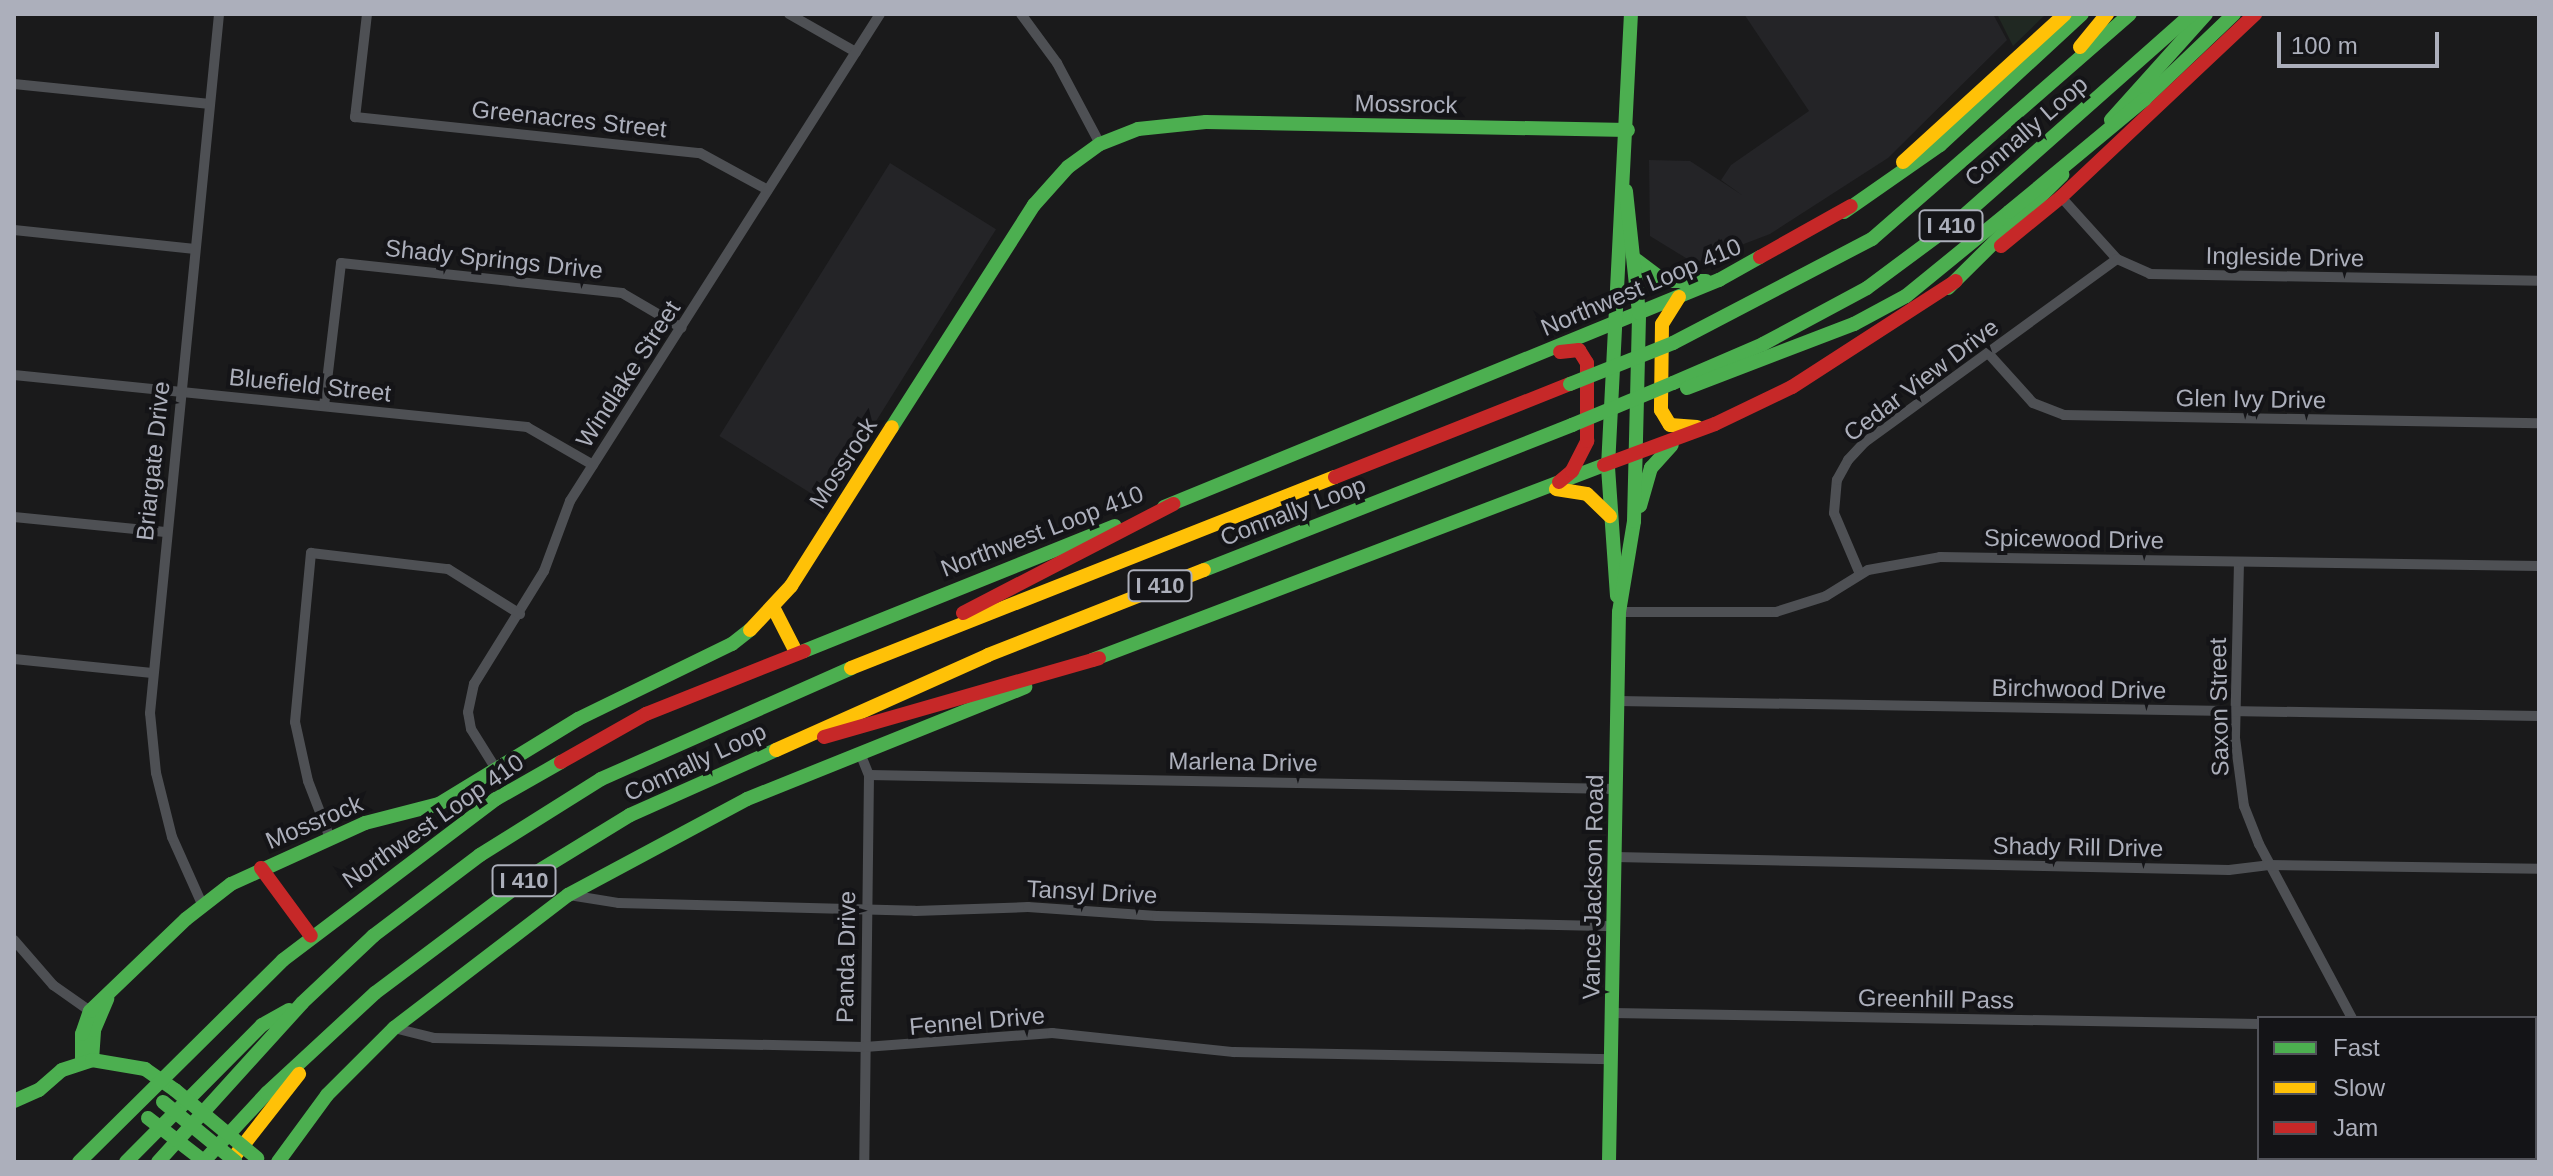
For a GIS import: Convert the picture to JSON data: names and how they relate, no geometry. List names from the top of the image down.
{
  "streets": {
    "main road": [
      "Mossrock",
      "Connally Loop",
      "I 410",
      "Northwest Loop 410",
      "Vance Jackson Road"
    ],
    "street": [
      "Greenacres Street",
      "Ingleside Drive",
      "Shady Springs Drive",
      "Windlake Street",
      "Cedar View Drive",
      "Bluefield Street",
      "Glen Ivy Drive",
      "Briargate Drive",
      "Spicewood Drive",
      "Birchwood Drive",
      "Saxon Street",
      "Marlena Drive",
      "Shady Rill Drive",
      "Tansyl Drive",
      "Panda Drive",
      "Greenhill Pass",
      "Fennel Drive"
    ]
  },
  "crossings": [
    ["Mossrock", "Windlake Street"],
    ["Mossrock", "Briargate Drive"],
    ["Mossrock", "Vance Jackson Road"],
    ["Greenacres Street", "Windlake Street"],
    ["Ingleside Drive", "Cedar View Drive"],
    ["Shady Springs Drive", "Windlake Street"],
    ["Shady Springs Drive", "Bluefield Street"],
    ["Northwest Loop 410", "Vance Jackson Road"],
    ["Windlake Street", "Bluefield Street"],
    ["Cedar View Drive", "Glen Ivy Drive"],
    ["Cedar View Drive", "Spicewood Drive"],
    ["Bluefield Street", "Briargate Drive"],
    ["Spicewood Drive", "Saxon Street"],
    ["Spicewood Drive", "Vance Jackson Road"],
    ["Birchwood Drive", "Saxon Street"],
    ["Birchwood Drive", "Vance Jackson Road"],
    ["Saxon Street", "Shady Rill Drive"],
    ["Marlena Drive", "Vance Jackson Road"],
    ["Marlena Drive", "Panda Drive"],
    ["Shady Rill Drive", "Vance Jackson Road"],
    ["Vance Jackson Road", "Tansyl Drive"],
    ["Vance Jackson Road", "Greenhill Pass"],
    ["Vance Jackson Road", "Fennel Drive"],
    ["Tansyl Drive", "Panda Drive"],
    ["Panda Drive", "Fennel Drive"]
  ],
  "legend": ["Fast", "Slow", "Jam"],
  "scale_bar": "100 m"
}
